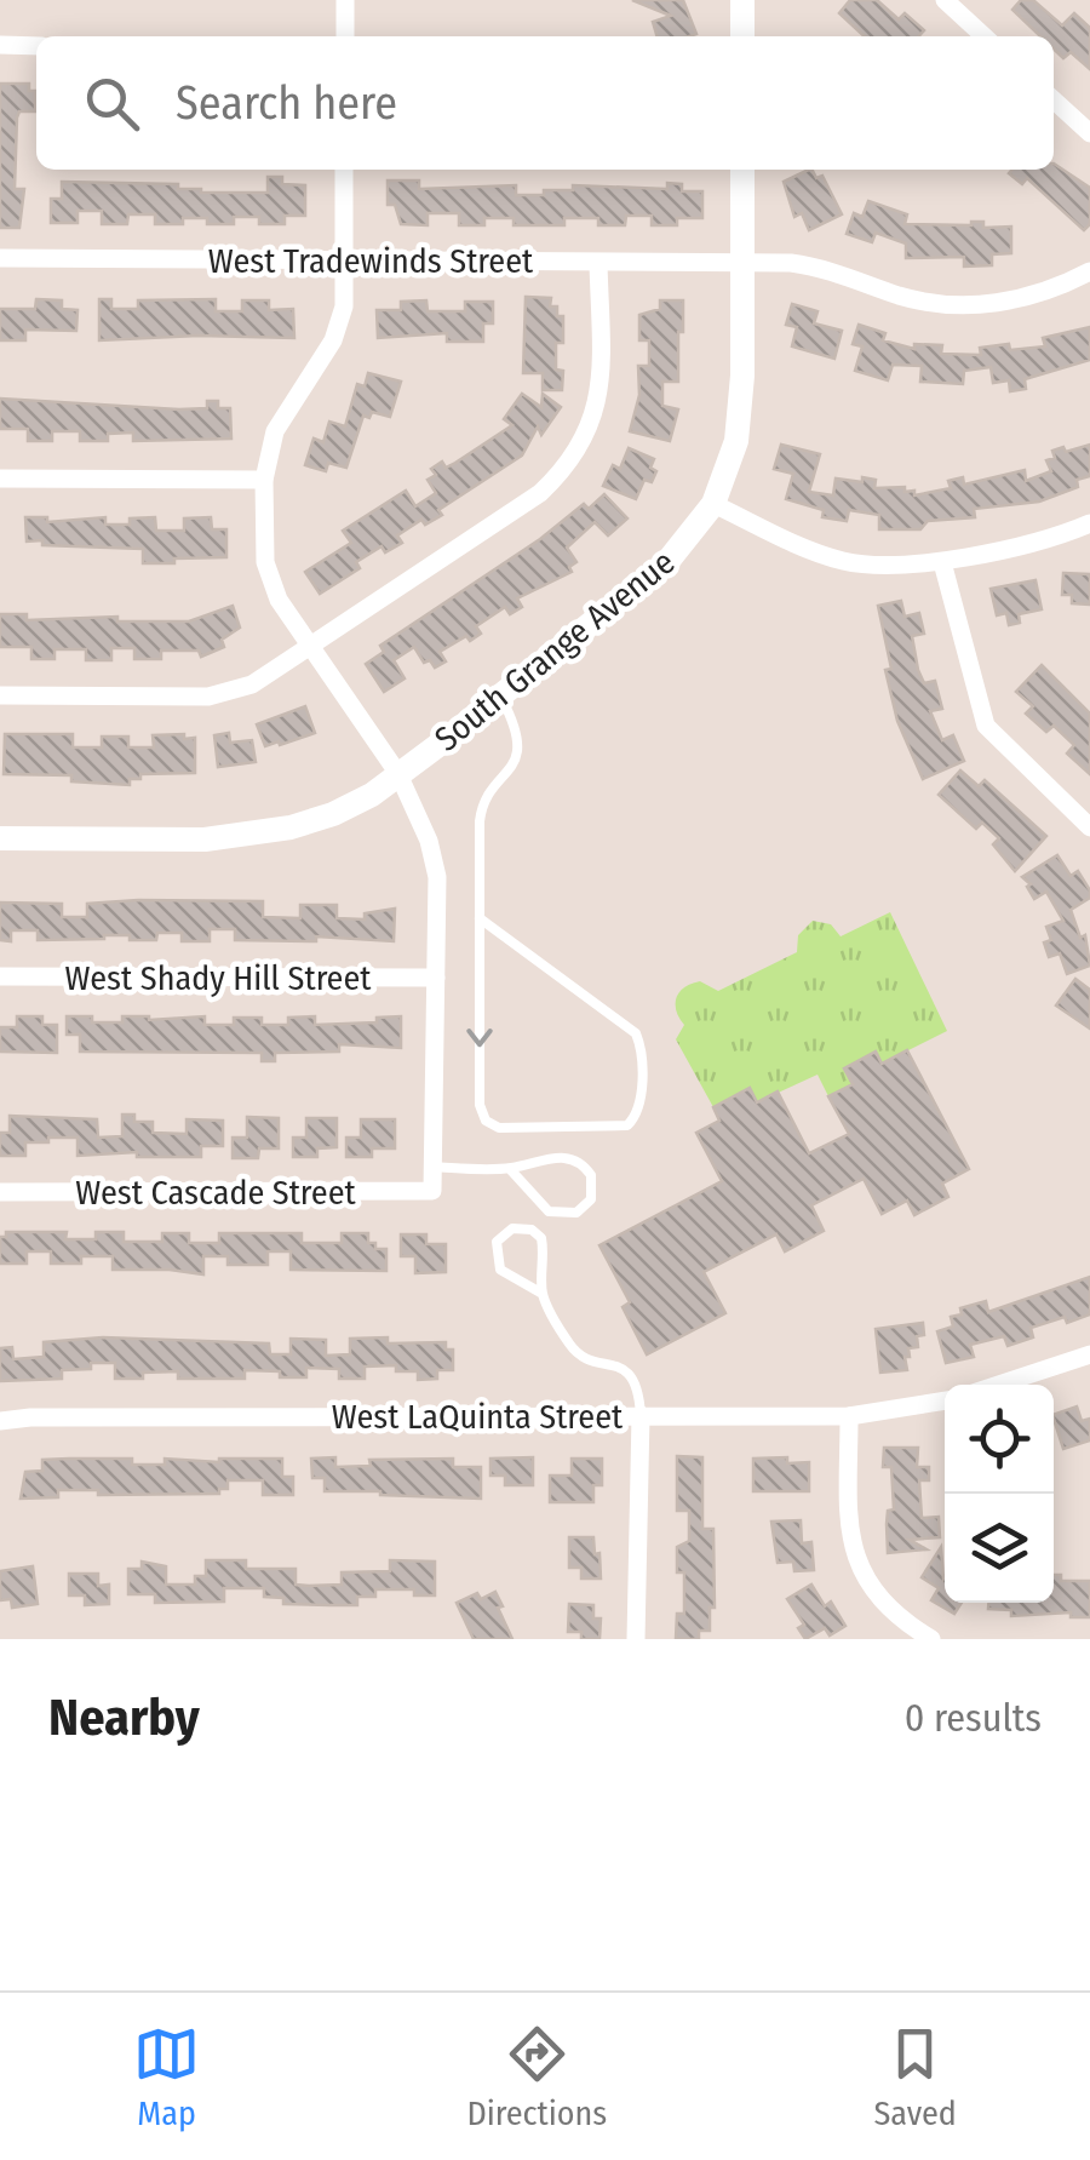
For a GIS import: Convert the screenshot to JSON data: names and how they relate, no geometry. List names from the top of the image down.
{
  "streets": {
    "street": [
      "West Tradewinds Street",
      "South Grange Avenue",
      "West Shady Hill Street",
      "West Cascade Street",
      "West LaQuinta Street"
    ]
  },
  "crossings": [
    ["West Tradewinds Street", "South Grange Avenue"]
  ],
  "page": {
    "search": "Search here",
    "heading": ["Nearby", "0 results"],
    "nav": ["Map", "Directions", "Saved"]
  }
}
